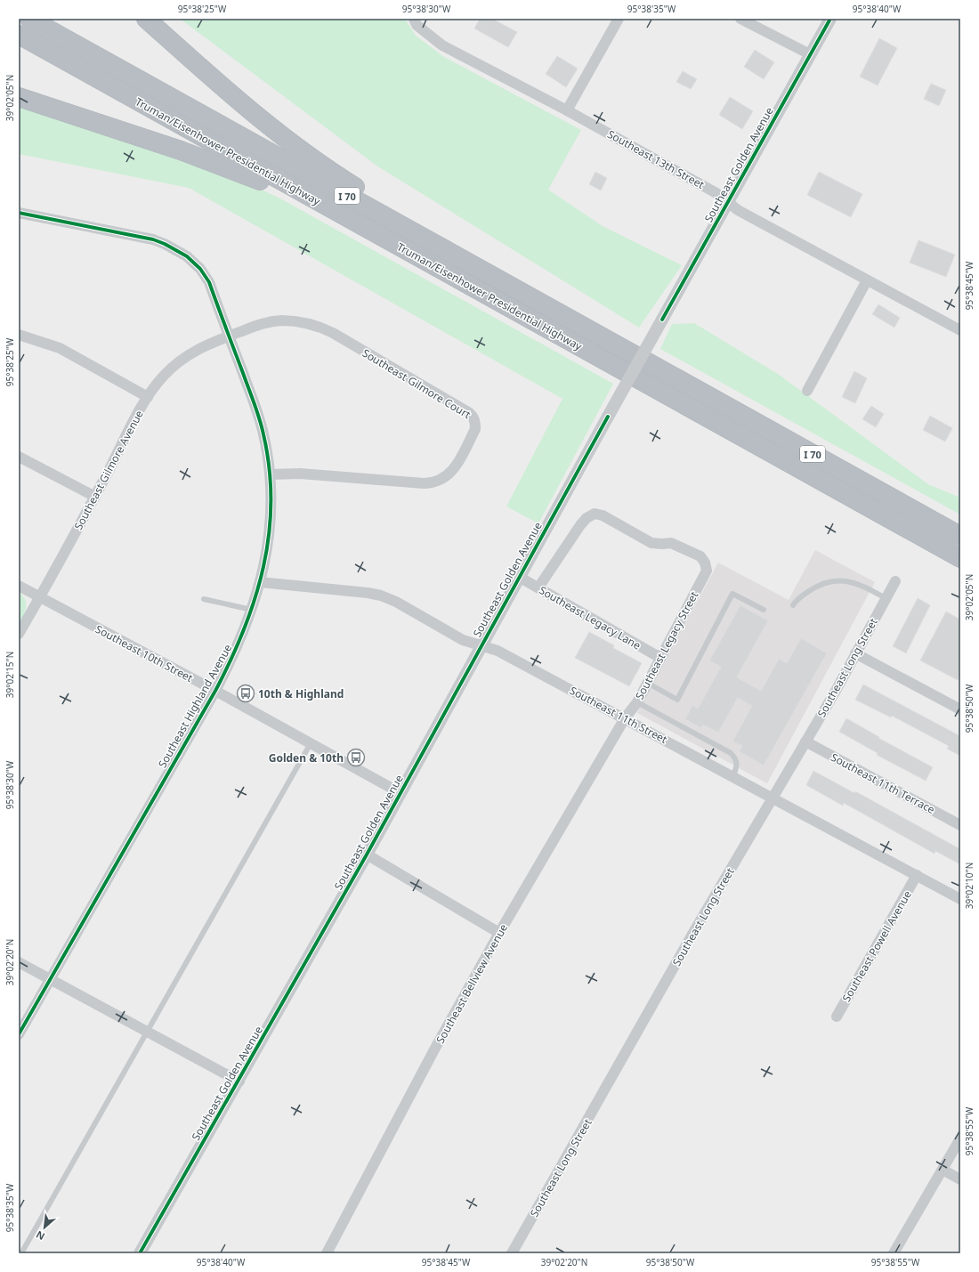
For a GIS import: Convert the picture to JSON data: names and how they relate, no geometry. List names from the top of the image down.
{
  "streets": {
    "highway": ["Truman/Eisenhower Presidential Highway", "I 70"],
    "street": [
      "Southeast 13th Street",
      "Southeast Golden Avenue",
      "Southeast Gilmore Court",
      "Southeast Gilmore Avenue",
      "Southeast Legacy Lane",
      "Southeast Legacy Street",
      "Southeast 10th Street",
      "Southeast Long Street",
      "Southeast Highland Avenue",
      "Southeast 11th Street",
      "Southeast 11th Terrace",
      "Southeast Powell Avenue",
      "Southeast Bellview Avenue"
    ]
  },
  "crossings": [
    ["Southeast 13th Street", "Southeast Golden Avenue"],
    ["Southeast Golden Avenue", "Southeast Legacy Lane"],
    ["Southeast Golden Avenue", "Southeast 10th Street"],
    ["Southeast Golden Avenue", "Southeast 11th Street"],
    ["Southeast Gilmore Court", "Southeast Gilmore Avenue"],
    ["Southeast Gilmore Court", "Southeast Highland Avenue"],
    ["Southeast Gilmore Avenue", "Southeast 10th Street"],
    ["Southeast Gilmore Avenue", "Southeast Highland Avenue"],
    ["Southeast Legacy Lane", "Southeast Legacy Street"],
    ["Southeast Legacy Street", "Southeast 11th Street"],
    ["Southeast Legacy Street", "Southeast Bellview Avenue"],
    ["Southeast 10th Street", "Southeast Highland Avenue"],
    ["Southeast Long Street", "Southeast 11th Street"],
    ["Southeast Long Street", "Southeast 11th Terrace"],
    ["Southeast Highland Avenue", "Southeast 11th Street"],
    ["Southeast 11th Street", "Southeast Powell Avenue"],
    ["Southeast 11th Street", "Southeast Bellview Avenue"]
  ],
  "places": {
    "bus stop": ["10th & Highland", "Golden & 10th"]
  },
  "north": "bottom left",
  "coordinates": [
    "95°38'25\"W",
    "95°38'30\"W",
    "95°38'35\"W",
    "95°38'40\"W",
    "39°02'05\"N",
    "95°38'45\"W",
    "39°02'15\"N",
    "95°38'50\"W",
    "39°02'10\"N",
    "39°02'20\"N",
    "95°38'55\"W"
  ]
}
